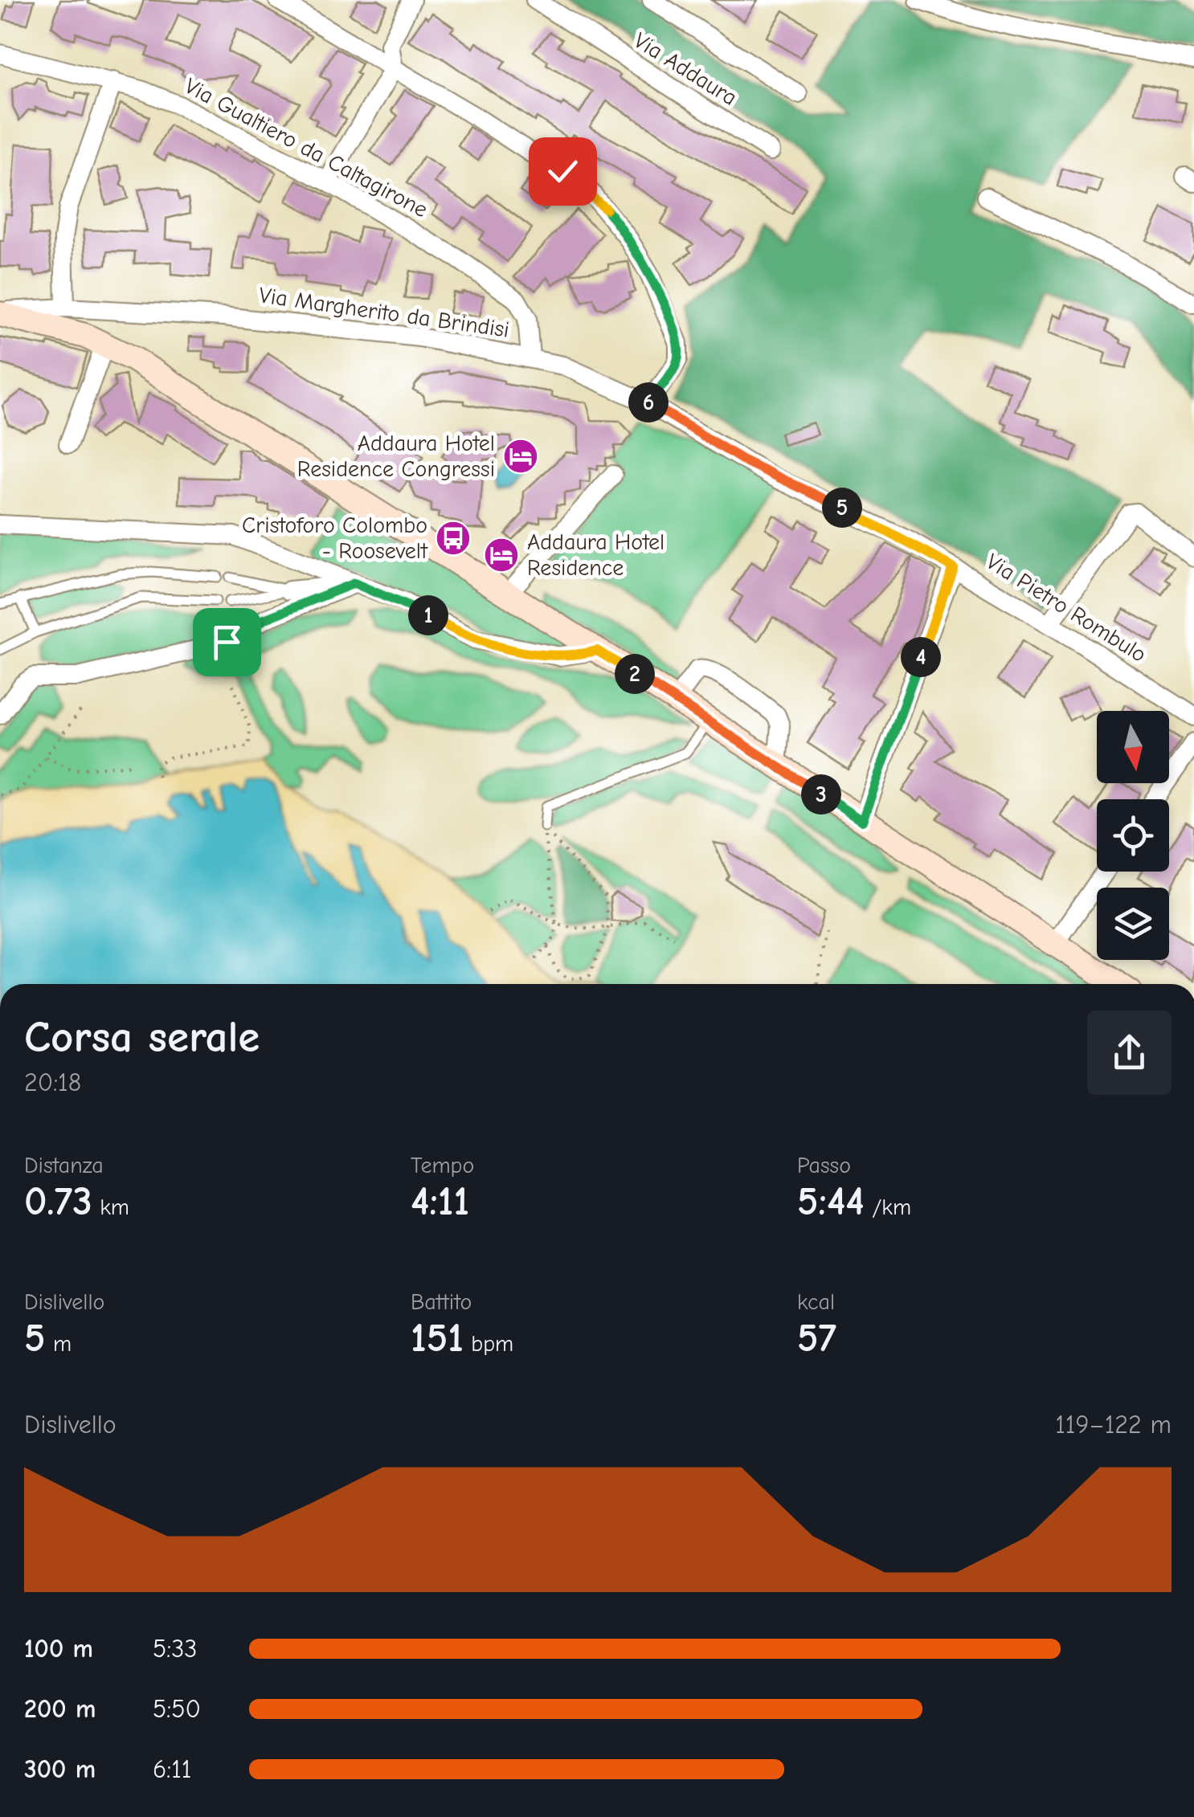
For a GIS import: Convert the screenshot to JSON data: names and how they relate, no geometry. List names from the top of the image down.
{
  "streets": {
    "street": [
      "Via Addaura",
      "Via Gualtiero da Caltagirone",
      "Via Margherito da Brindisi",
      "Via Pietro Rombulo"
    ]
  },
  "crossings": [
    ["Via Gualtiero da Caltagirone", "Via Margherito da Brindisi"],
    ["Via Margherito da Brindisi", "Via Pietro Rombulo"]
  ],
  "places": {
    "hotel": ["Addaura Hotel Residence Congressi", "Addaura Hotel Residence"],
    "bus stop": ["Cristoforo Colombo - Roosevelt"]
  },
  "north": "bottom",
  "page": {
    "pins": [
      "6",
      "5",
      "1",
      "4",
      "2",
      "3"
    ],
    "heading": ["Corsa serale", "20:18"],
    "stats": [
      ["Distanza", "0.73 km"],
      ["Tempo", "4:11"],
      ["Passo", "5:44 /km"],
      ["Dislivello", "5 m"],
      ["Battito", "151 bpm"],
      ["kcal", "57"]
    ],
    "chart": ["Dislivello", "119–122 m"],
    "list": [
      {
        "name": "100 m",
        "note": "5:33"
      },
      {
        "name": "200 m",
        "note": "5:50"
      },
      {
        "name": "300 m",
        "note": "6:11"
      }
    ]
  }
}
